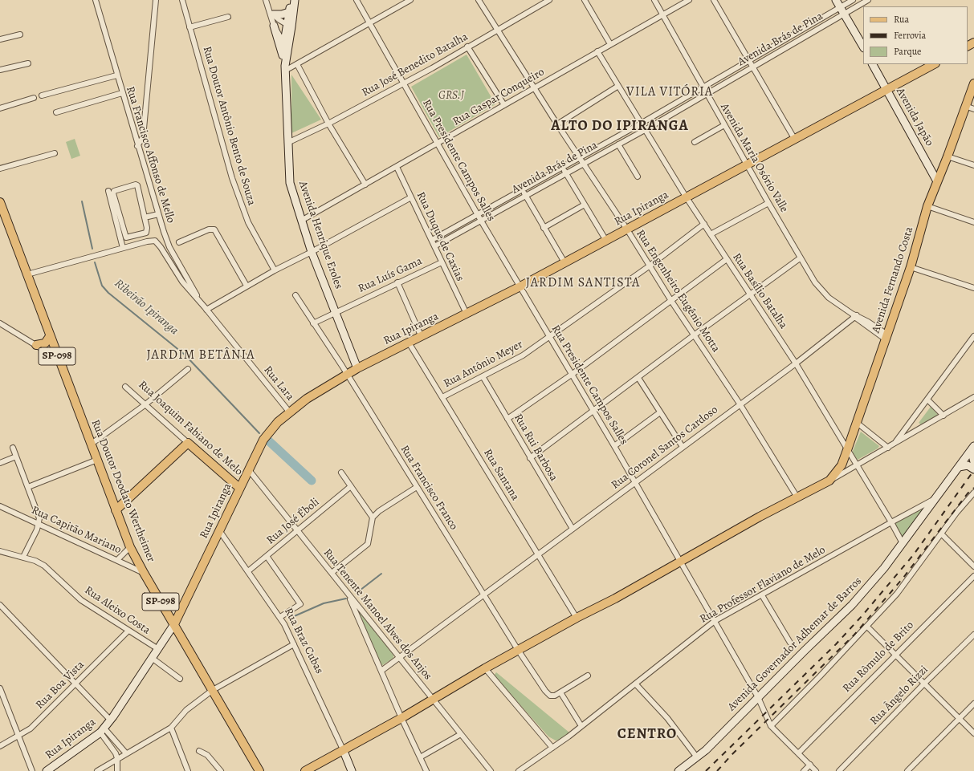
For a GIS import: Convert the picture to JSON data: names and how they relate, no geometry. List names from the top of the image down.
{
  "streets": {
    "main road": [
      "Avenida Japão",
      "Rua Ipiranga",
      "Avenida Henrique Eroles",
      "Avenida Fernando Costa",
      "SP-098",
      "Rua Joaquim Fabiano de Melo",
      "Rua Doutor Deodato Wertheimer",
      "Rua Braz Cubas",
      "Avenida Governador Adhemar de Barros"
    ],
    "street": [
      "Avenida Brás de Pina",
      "Rua José Benedito Batalha",
      "Rua Gaspar Conqueiro",
      "Rua Doutor Antônio Bento de Souza",
      "Rua Francisco Affonso de Mello",
      "Avenida Maria Osório Valle",
      "Rua Presidente Campos Salles",
      "Rua Duque de Caxias",
      "Rua Luís Gama",
      "Rua Engenheiro Eugênio Motta",
      "Rua Basílio Batalha",
      "Rua Antônio Meyer",
      "Rua Lara",
      "Rua Rui Barbosa",
      "Rua Coronel Santos Cardoso",
      "Rua Santana",
      "Rua Francisco Franco",
      "Rua José Éboli",
      "Rua Capitão Mariano",
      "Rua Professor Flaviano de Melo",
      "Rua Aleixo Costa",
      "Rua Tenente Manoel Alves dos Anjos",
      "Rua Rômulo de Brito",
      "Rua Boa Vista",
      "Rua Ângelo Rizzi"
    ]
  },
  "crossings": [
    ["Avenida Brás de Pina", "Avenida Maria Osório Valle"],
    ["Avenida Brás de Pina", "Rua Presidente Campos Salles"],
    ["Avenida Brás de Pina", "Rua Duque de Caxias"],
    ["Avenida Brás de Pina", "Rua Engenheiro Eugênio Motta"],
    ["Avenida Brás de Pina", "Rua Basílio Batalha"],
    ["Rua José Benedito Batalha", "Rua Presidente Campos Salles"],
    ["Rua José Benedito Batalha", "Avenida Henrique Eroles"],
    ["Rua José Benedito Batalha", "Rua Engenheiro Eugênio Motta"],
    ["Rua Gaspar Conqueiro", "Avenida Maria Osório Valle"],
    ["Rua Gaspar Conqueiro", "Rua Presidente Campos Salles"],
    ["Rua Gaspar Conqueiro", "Avenida Henrique Eroles"],
    ["Rua Gaspar Conqueiro", "Rua Duque de Caxias"],
    ["Rua Gaspar Conqueiro", "Rua Engenheiro Eugênio Motta"],
    ["Rua Gaspar Conqueiro", "Rua Basílio Batalha"],
    ["Avenida Japão", "Rua Ipiranga"],
    ["Avenida Japão", "Avenida Fernando Costa"],
    ["Rua Francisco Affonso de Mello", "Rua Lara"],
    ["Avenida Maria Osório Valle", "Rua Ipiranga"],
    ["Avenida Maria Osório Valle", "Avenida Fernando Costa"],
    ["Avenida Maria Osório Valle", "Rua Coronel Santos Cardoso"],
    ["Rua Presidente Campos Salles", "Rua Ipiranga"],
    ["Rua Presidente Campos Salles", "Rua Antônio Meyer"],
    ["Rua Presidente Campos Salles", "Rua Coronel Santos Cardoso"],
    ["Rua Presidente Campos Salles", "Rua Professor Flaviano de Melo"],
    ["Rua Presidente Campos Salles", "Avenida Governador Adhemar de Barros"],
    ["Rua Presidente Campos Salles", "Rua Rômulo de Brito"],
    ["Rua Ipiranga", "Avenida Henrique Eroles"],
    ["Rua Ipiranga", "Rua Duque de Caxias"],
    ["Rua Ipiranga", "Rua Engenheiro Eugênio Motta"],
    ["Rua Ipiranga", "Rua Basílio Batalha"],
    ["Rua Ipiranga", "Rua Lara"],
    ["Rua Ipiranga", "Rua Joaquim Fabiano de Melo"],
    ["Rua Ipiranga", "Rua Santana"],
    ["Rua Ipiranga", "Rua Francisco Franco"],
    ["Rua Ipiranga", "Rua Doutor Deodato Wertheimer"],
    ["Rua Ipiranga", "Rua Aleixo Costa"],
    ["Rua Ipiranga", "Rua Tenente Manoel Alves dos Anjos"],
    ["Rua Ipiranga", "Rua Braz Cubas"],
    ["Avenida Henrique Eroles", "Rua Luís Gama"],
    ["Rua Duque de Caxias", "Rua Luís Gama"],
    ["Rua Luís Gama", "Rua Francisco Franco"],
    ["Avenida Fernando Costa", "Rua Basílio Batalha"],
    ["Rua Engenheiro Eugênio Motta", "Rua Antônio Meyer"],
    ["Rua Engenheiro Eugênio Motta", "Rua Coronel Santos Cardoso"],
    ["Rua Basílio Batalha", "Rua Antônio Meyer"],
    ["Rua Basílio Batalha", "Rua Coronel Santos Cardoso"],
    ["Rua Basílio Batalha", "Rua Professor Flaviano de Melo"],
    ["Rua Basílio Batalha", "Avenida Governador Adhemar de Barros"],
    ["Rua Antônio Meyer", "Rua Rui Barbosa"],
    ["Rua Antônio Meyer", "Rua Santana"],
    ["Rua Rui Barbosa", "Rua Coronel Santos Cardoso"],
    ["Rua Coronel Santos Cardoso", "Rua Santana"],
    ["Rua Coronel Santos Cardoso", "Rua Francisco Franco"],
    ["Rua Coronel Santos Cardoso", "Rua Tenente Manoel Alves dos Anjos"],
    ["Rua Doutor Deodato Wertheimer", "Rua Capitão Mariano"],
    ["Rua José Éboli", "Rua Tenente Manoel Alves dos Anjos"],
    ["Rua José Éboli", "Rua Braz Cubas"],
    ["Rua Professor Flaviano de Melo", "Avenida Governador Adhemar de Barros"],
    ["Rua Aleixo Costa", "Rua Boa Vista"]
  ],
  "districts": [
    "VILA VITÓRIA",
    "ALTO DO IPIRANGA",
    "JARDIM SANTISTA",
    "JARDIM BETÂNIA",
    "CENTRO"
  ],
  "water": ["Ribeirão Ipiranga"],
  "parks": ["GRS.J"],
  "legend": ["Rua", "Ferrovia", "Parque"]
}
